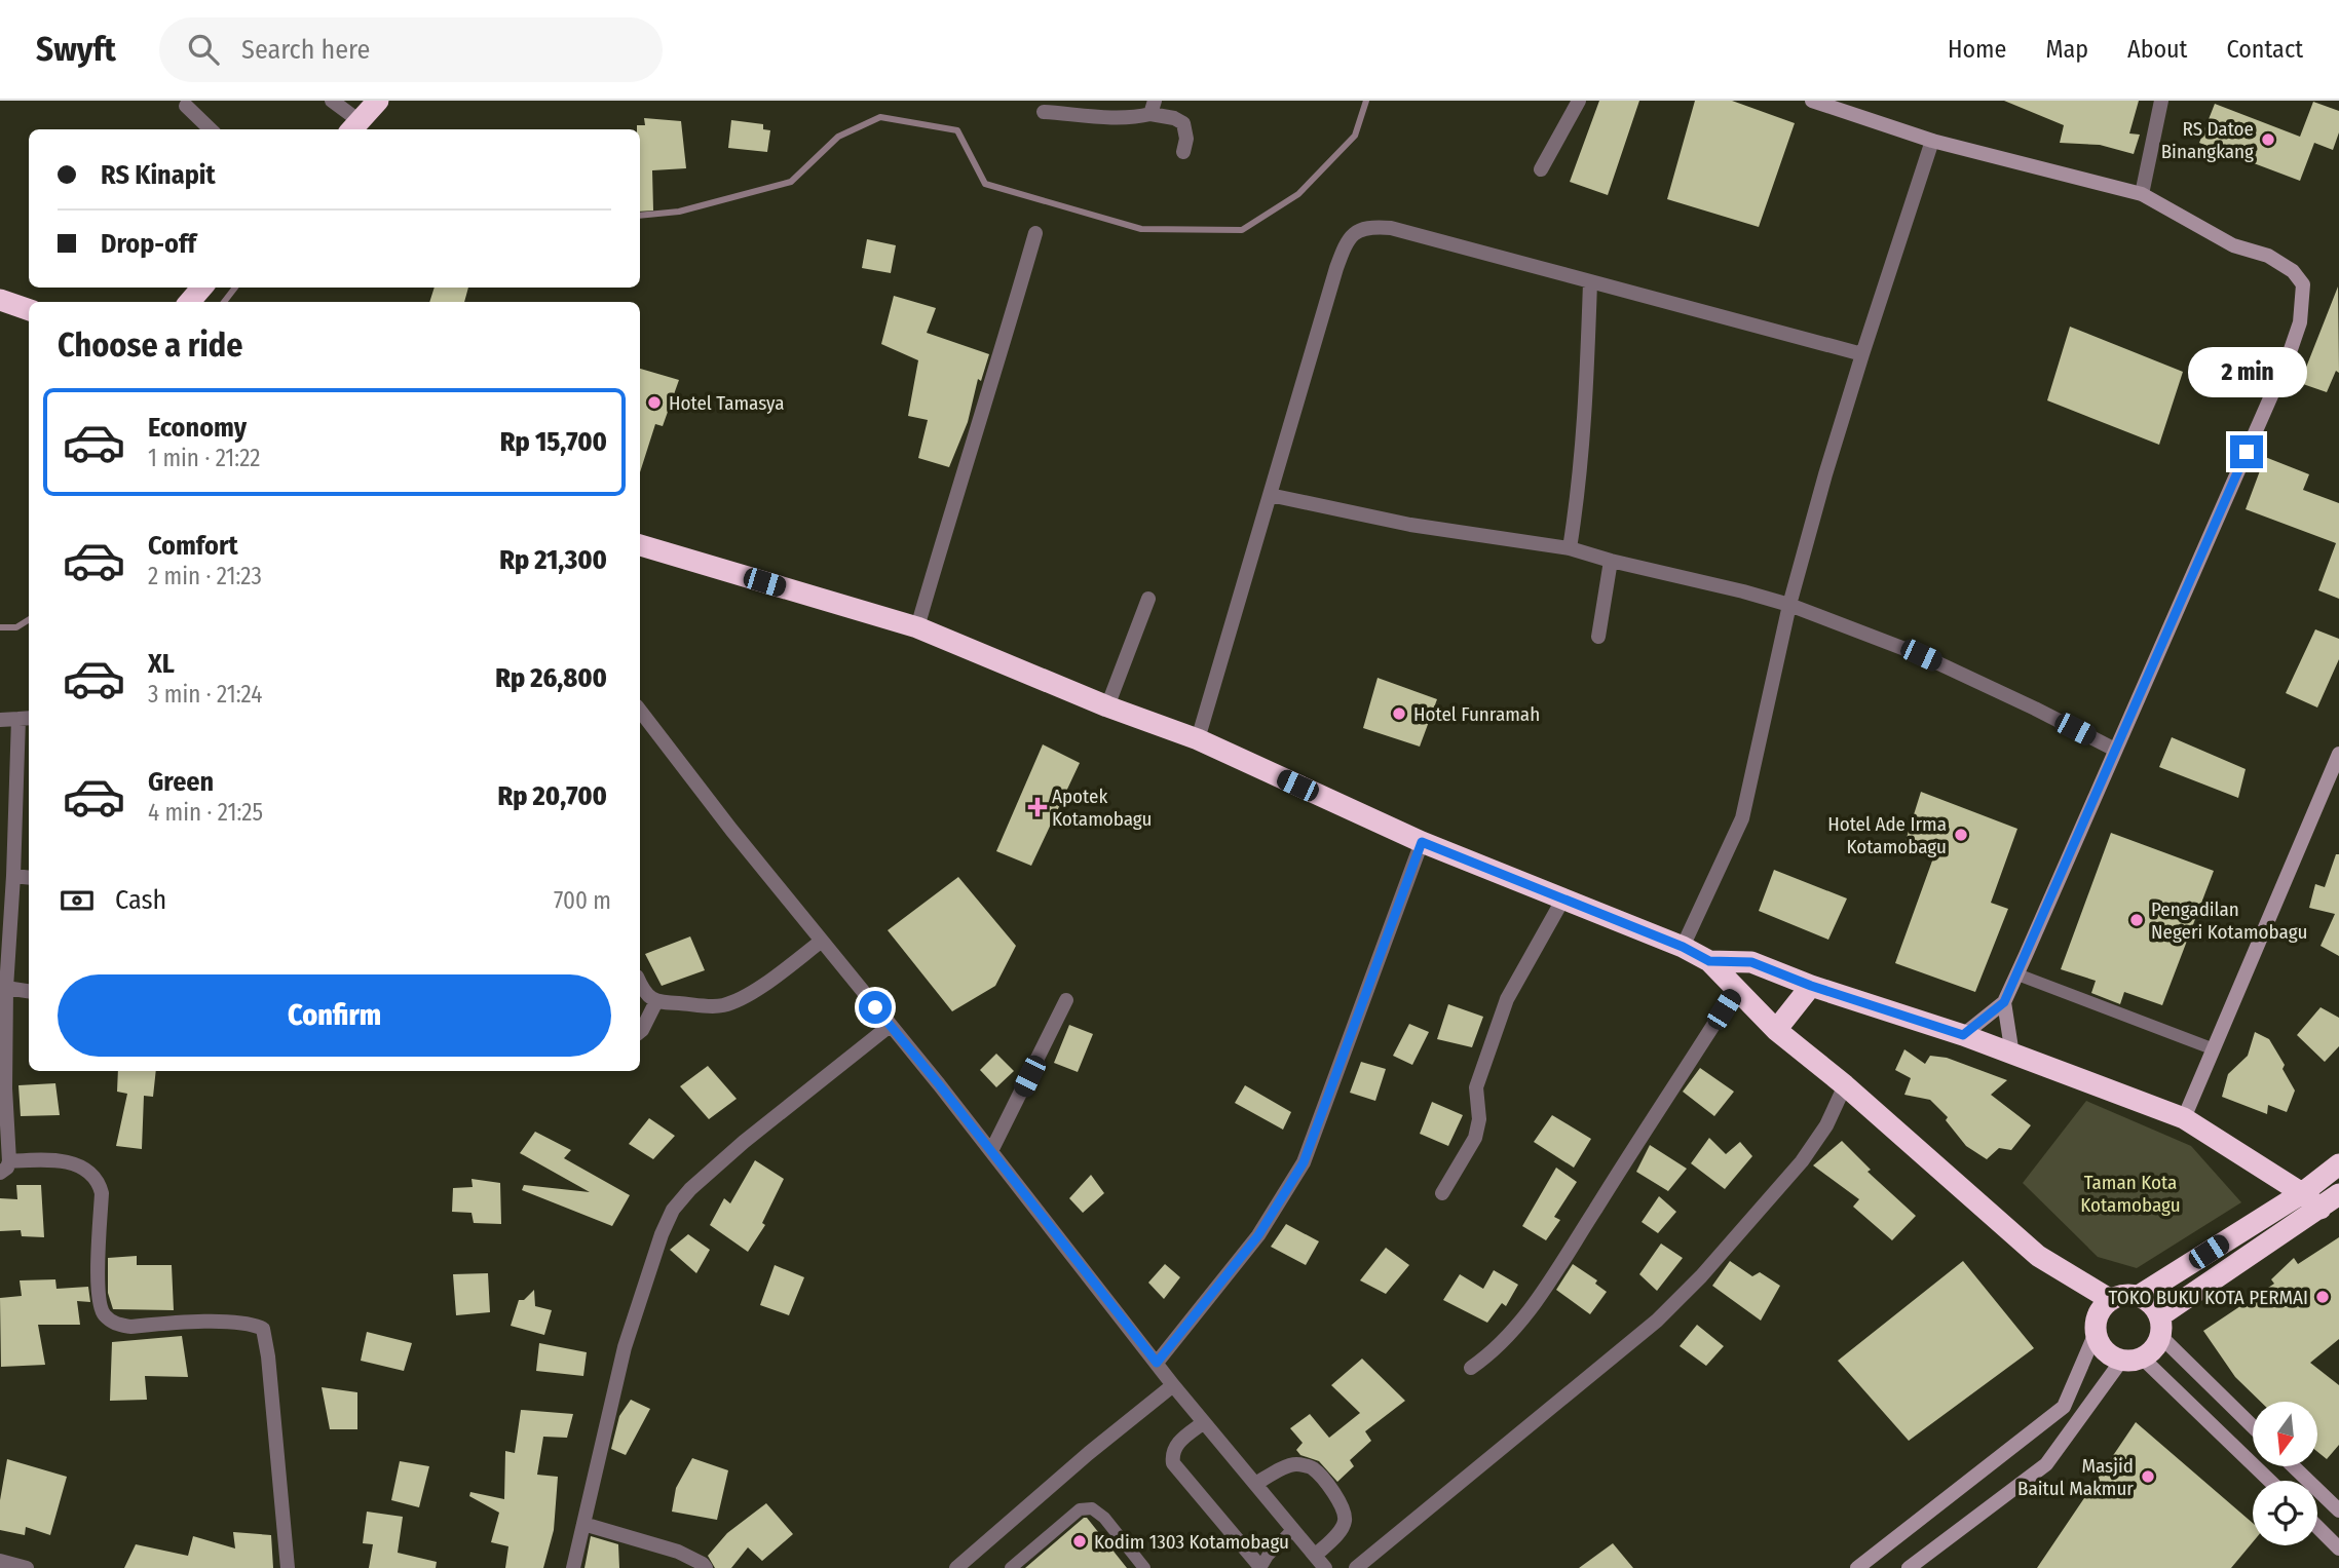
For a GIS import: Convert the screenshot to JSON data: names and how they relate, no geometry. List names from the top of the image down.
{
  "parks": ["Taman Kota Kotamobagu"],
  "places": {
    "other": [
      "RS Datoe Binangkang",
      "Hotel Tamasya",
      "Hotel Funramah",
      "Hotel Ade Irma Kotamobagu",
      "Pengadilan Negeri Kotamobagu",
      "TOKO BUKU KOTA PERMAI",
      "Masjid Baitul Makmur",
      "Kodim 1303 Kotamobagu"
    ],
    "health": ["Apotek Kotamobagu"]
  },
  "north": "bottom",
  "page": {
    "header": "Swyft",
    "search": "Search here",
    "nav": [
      "Home",
      "Map",
      "About",
      "Contact"
    ],
    "banner": ["RS Kinapit", "Drop-off"],
    "heading": "Choose a ride",
    "bubble": "2 min",
    "list": [
      {
        "name": "Economy",
        "note": "1 min · 21:22",
        "value": "Rp 15,700"
      },
      {
        "name": "Comfort",
        "note": "2 min · 21:23",
        "value": "Rp 21,300"
      },
      {
        "name": "XL",
        "note": "3 min · 21:24",
        "value": "Rp 26,800"
      },
      {
        "name": "Green",
        "note": "4 min · 21:25",
        "value": "Rp 20,700"
      }
    ],
    "pay": ["Cash", "700 m"],
    "buttons": "Confirm"
  }
}
